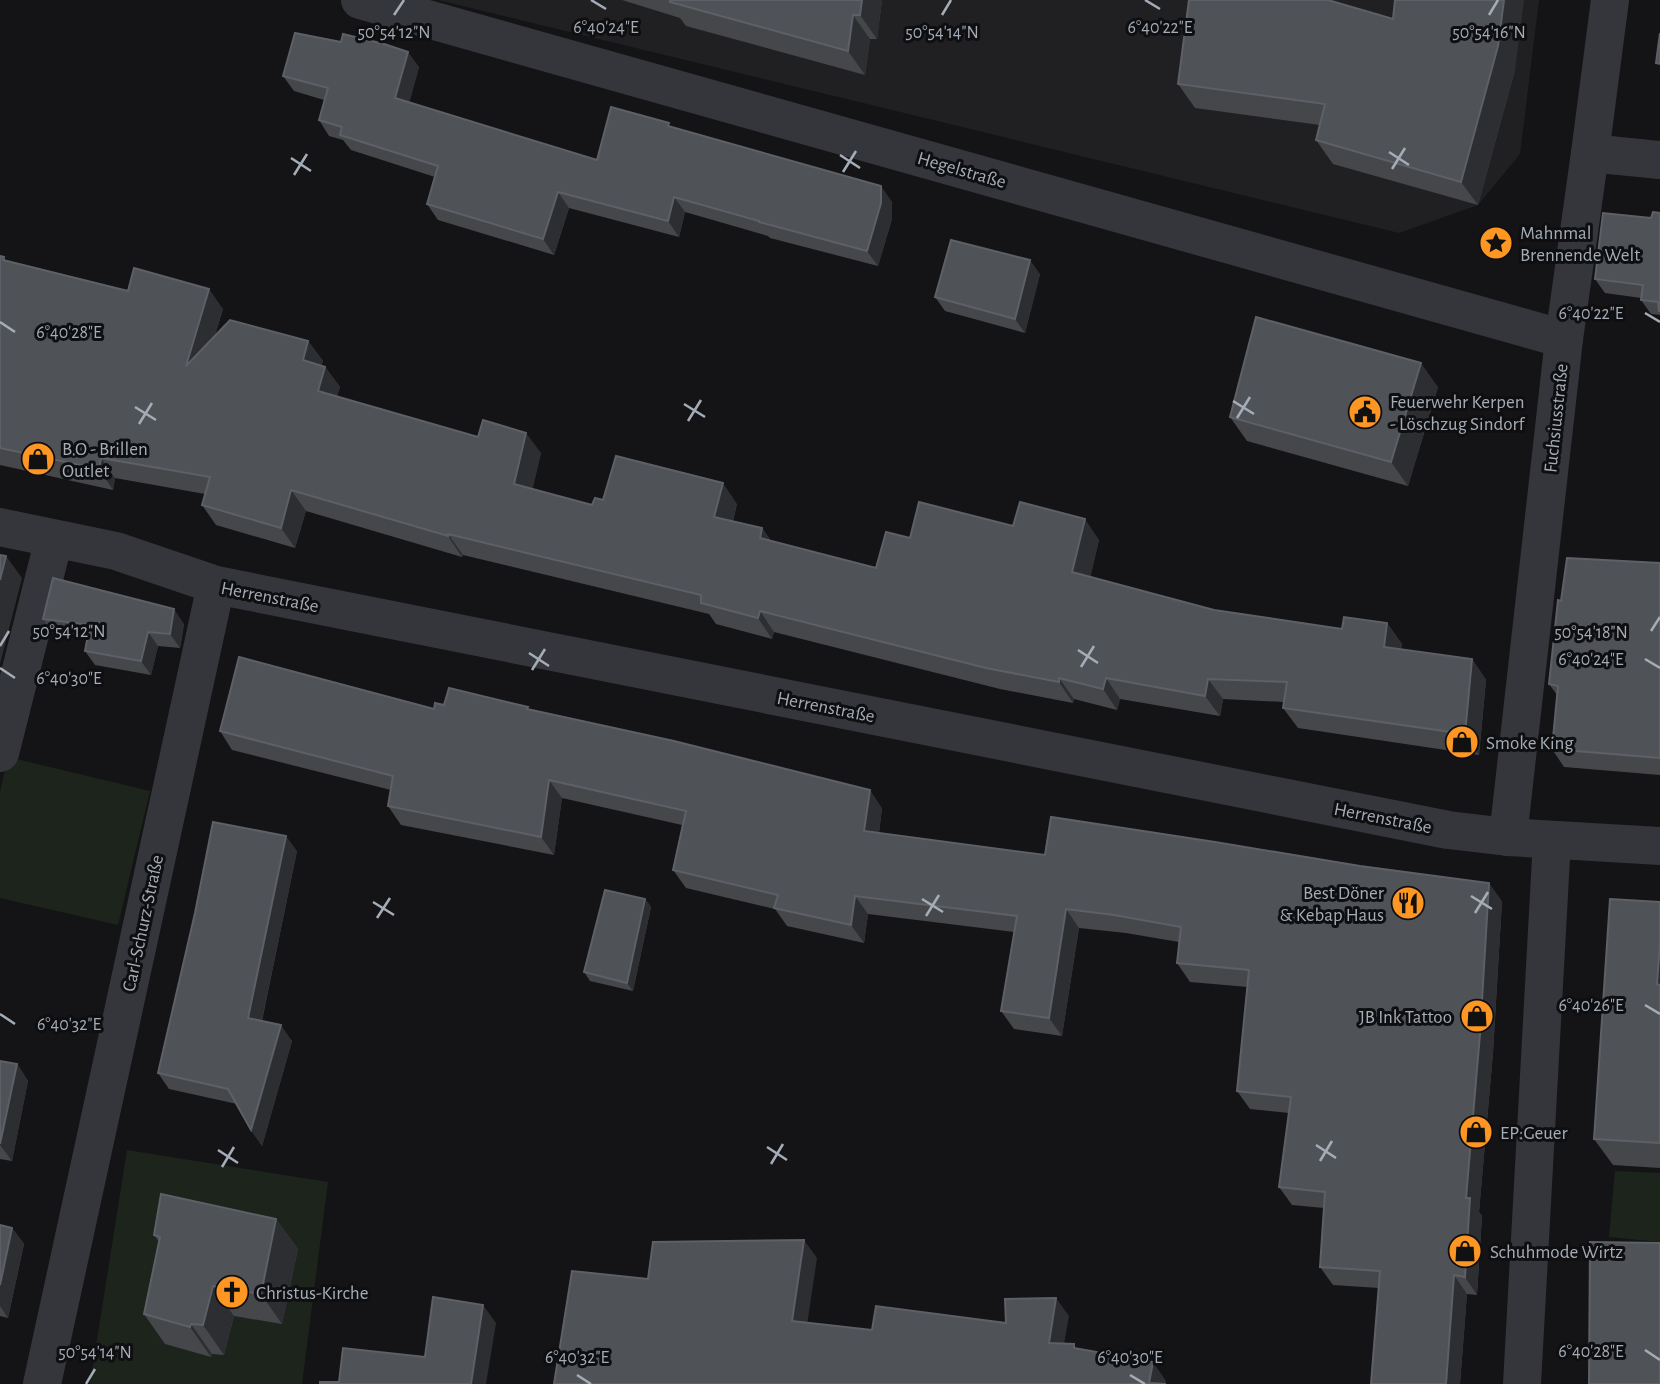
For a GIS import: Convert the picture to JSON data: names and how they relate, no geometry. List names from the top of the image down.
{
  "streets": {
    "street": [
      "Hegelstraße",
      "Fuchsiusstraße",
      "Herrenstraße",
      "Carl-Schurz-Straße"
    ]
  },
  "crossings": [
    ["Hegelstraße", "Fuchsiusstraße"],
    ["Fuchsiusstraße", "Herrenstraße"],
    ["Herrenstraße", "Carl-Schurz-Straße"]
  ],
  "places": {
    "place": ["Mahnmal Brennende Welt"],
    "public building": ["Feuerwehr Kerpen - Löschzug Sindorf"],
    "shop": [
      "B.O - Brillen Outlet",
      "Smoke King",
      "JB Ink Tattoo",
      "EP:Geuer",
      "Schuhmode Wirtz"
    ],
    "restaurant": ["Best Döner & Kebap Haus"],
    "church": ["Christus-Kirche"]
  },
  "coordinates": [
    "6°40'24\"E",
    "6°40'22\"E",
    "50°54'12\"N",
    "50°54'14\"N",
    "50°54'16\"N",
    "6°40'28\"E",
    "50°54'18\"N",
    "6°40'30\"E",
    "6°40'26\"E",
    "6°40'32\"E"
  ]
}
